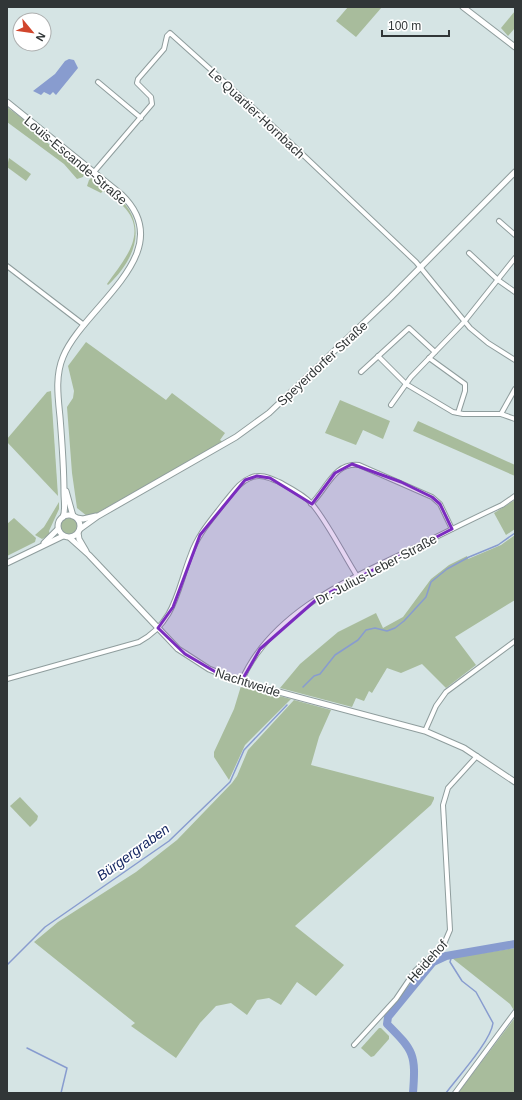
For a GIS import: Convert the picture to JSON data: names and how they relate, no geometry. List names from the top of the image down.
{
  "streets": {
    "street": [
      "Le Quartier-Hornbach",
      "Louis-Escande-Straße",
      "Speyerdorfer Straße",
      "Dr.-Julius-Leber-Straße",
      "Nachtweide",
      "Heidehof"
    ]
  },
  "crossings": [
    ["Le Quartier-Hornbach", "Louis-Escande-Straße"],
    ["Le Quartier-Hornbach", "Speyerdorfer Straße"],
    ["Louis-Escande-Straße", "Speyerdorfer Straße"],
    ["Louis-Escande-Straße", "Nachtweide"],
    ["Speyerdorfer Straße", "Nachtweide"],
    ["Dr.-Julius-Leber-Straße", "Nachtweide"],
    ["Nachtweide", "Heidehof"]
  ],
  "water": ["Bürgergraben"],
  "scale_bar": "100 m",
  "north": "bottom right"
}
